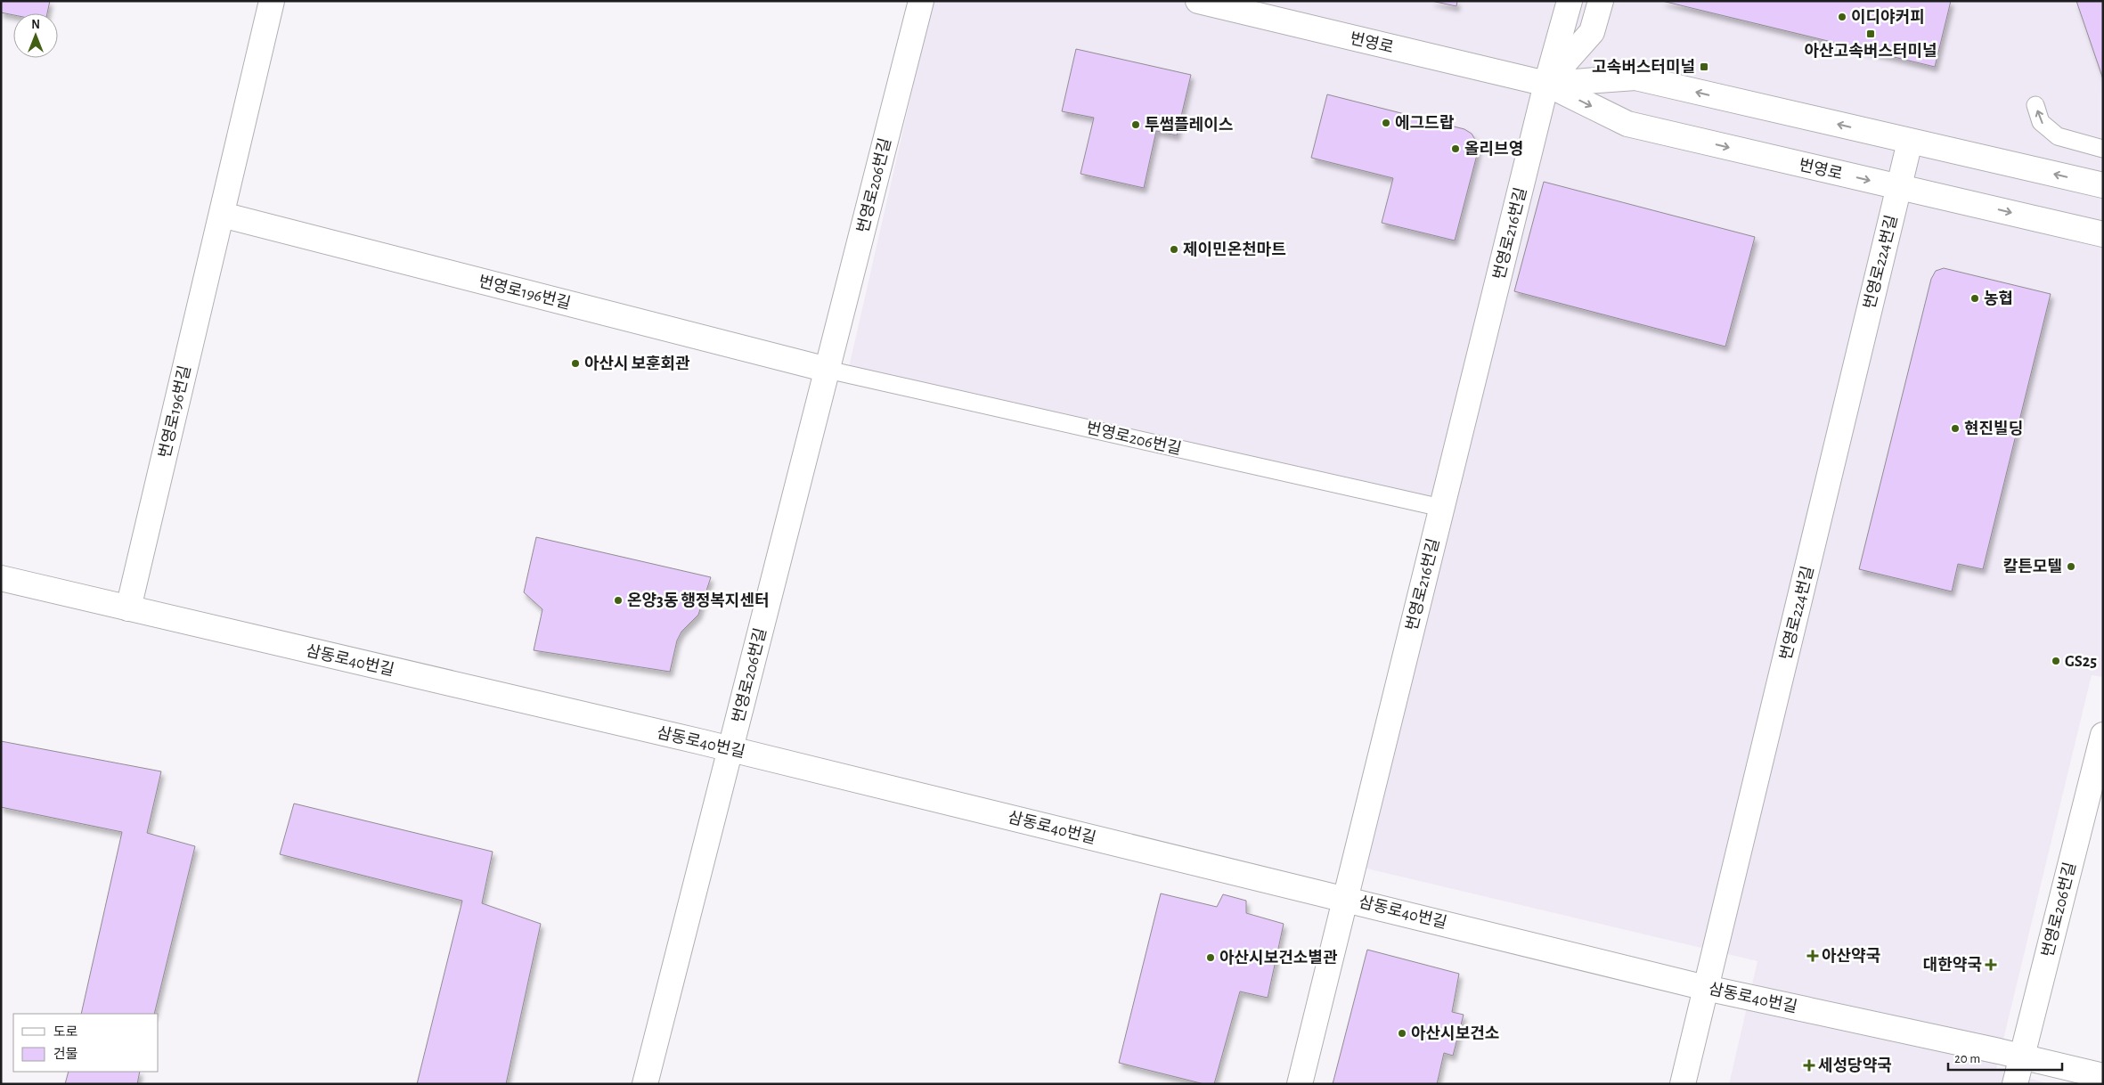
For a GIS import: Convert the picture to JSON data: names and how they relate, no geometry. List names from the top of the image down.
{
  "streets": {
    "street": [
      "번영로",
      "번영로206번길",
      "번영로216번길",
      "번영로224번길",
      "번영로196번길",
      "삼동로40번길"
    ]
  },
  "crossings": [
    ["번영로", "번영로216번길"],
    ["번영로", "번영로224번길"],
    ["번영로206번길", "번영로216번길"],
    ["번영로206번길", "번영로196번길"],
    ["번영로206번길", "삼동로40번길"],
    ["번영로216번길", "삼동로40번길"],
    ["번영로224번길", "삼동로40번길"],
    ["번영로196번길", "삼동로40번길"]
  ],
  "places": {
    "other": [
      "이디야커피",
      "에그드랍",
      "투썸플레이스",
      "올리브영",
      "제이민온천마트",
      "농협",
      "아산시 보훈회관",
      "현진빌딩",
      "칼튼모텔",
      "온양3동 행정복지센터",
      "GS25",
      "아산시보건소별관",
      "아산시보건소"
    ],
    "transit": ["아산고속버스터미널", "고속버스터미널"],
    "health": ["아산약국", "대한약국", "세성당약국"]
  },
  "legend": ["도로", "건물"],
  "scale_bar": "20 m",
  "north": "top"
}
